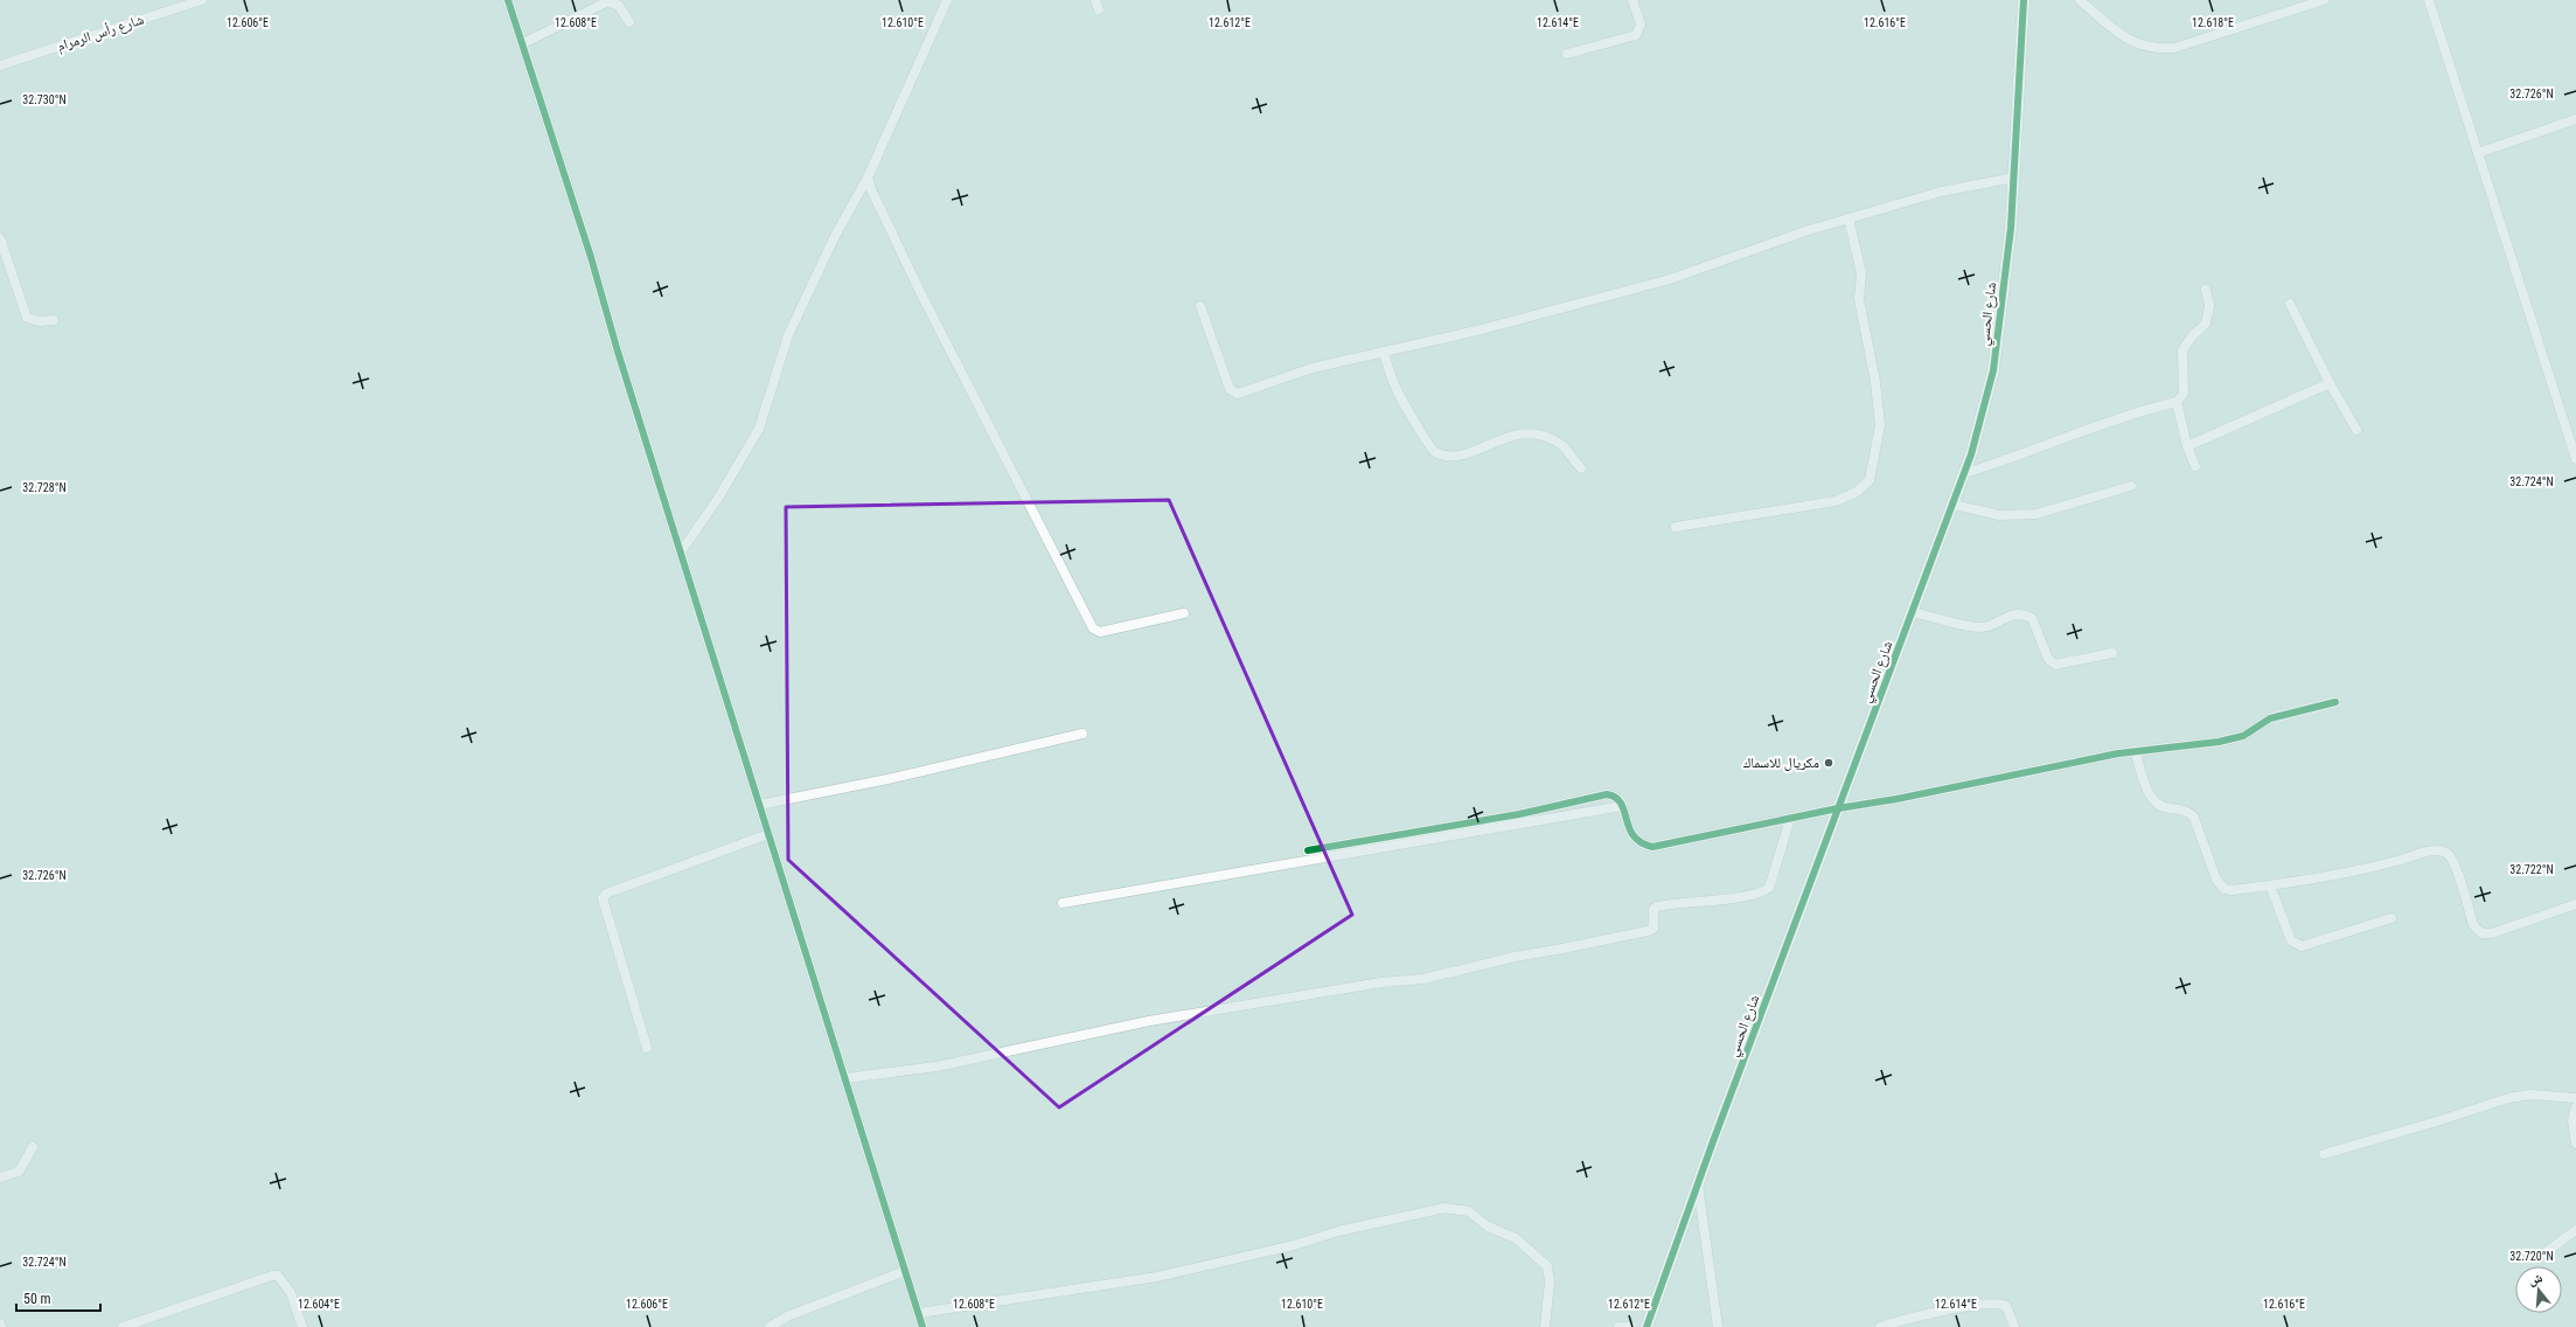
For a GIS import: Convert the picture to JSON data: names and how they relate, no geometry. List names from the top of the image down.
{
  "streets": {
    "street": ["شارع رأس الرمرام", "شارع الحسي"]
  },
  "places": ["مكريال للاسماك"],
  "scale_bar": "50 m",
  "north": "top",
  "coordinates": [
    "12.606°E",
    "12.608°E",
    "12.610°E",
    "12.612°E",
    "12.614°E",
    "12.616°E",
    "12.618°E",
    "32.726°N",
    "32.730°N",
    "32.724°N",
    "32.728°N",
    "32.722°N",
    "32.720°N",
    "12.604°E"
  ]
}
